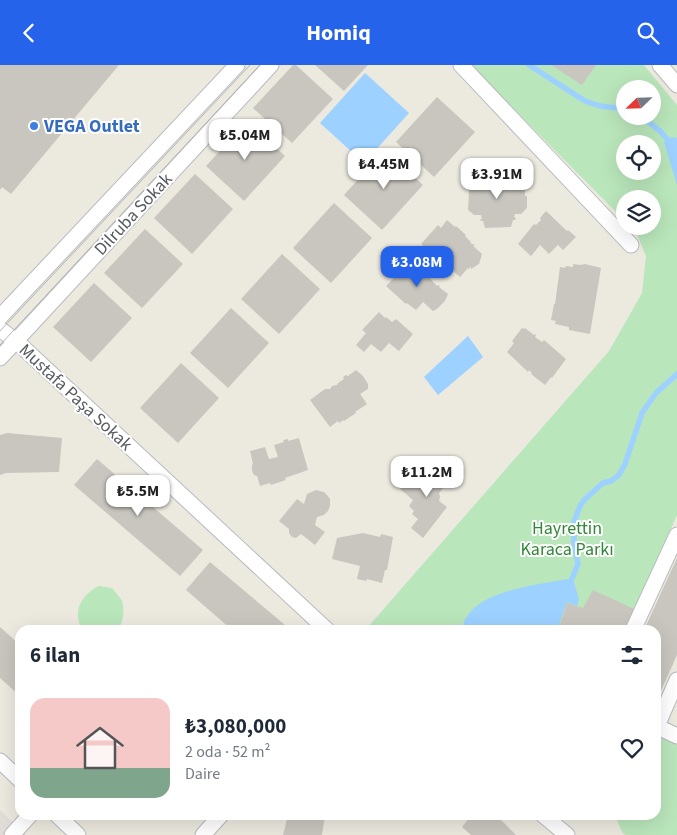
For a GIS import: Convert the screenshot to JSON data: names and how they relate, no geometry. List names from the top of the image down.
{
  "streets": {
    "street": ["Dilruba Sokak", "Mustafa Paşa Sokak"]
  },
  "crossings": [
    ["Dilruba Sokak", "Mustafa Paşa Sokak"]
  ],
  "parks": ["Hayrettin Karaca Parkı"],
  "places": ["VEGA Outlet"],
  "north": "bottom left",
  "page": {
    "header": "Homiq",
    "price": [
      "₺5.04M",
      "₺4.45M",
      "₺3.91M",
      "₺3.08M",
      "₺11.2M",
      "₺5.5M"
    ],
    "heading": "6 ilan",
    "list": [
      {
        "name": "₺3,080,000",
        "note": "2 oda · 52 m² · Daire"
      }
    ]
  }
}
